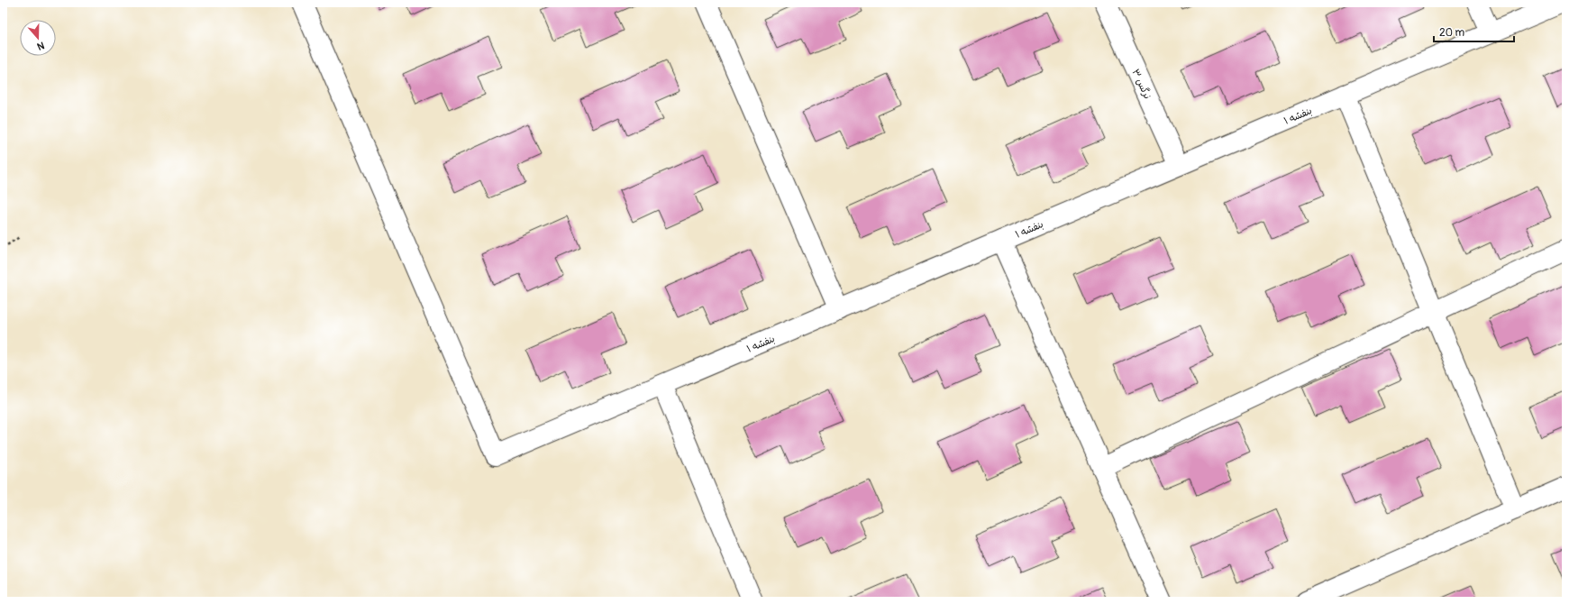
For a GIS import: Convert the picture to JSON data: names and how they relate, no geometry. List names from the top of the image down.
{
  "streets": {
    "street": ["نرگس ۳", "بنفشه ۱"]
  },
  "crossings": [
    ["نرگس ۳", "بنفشه ۱"]
  ],
  "scale_bar": "20 m",
  "north": "bottom"
}
